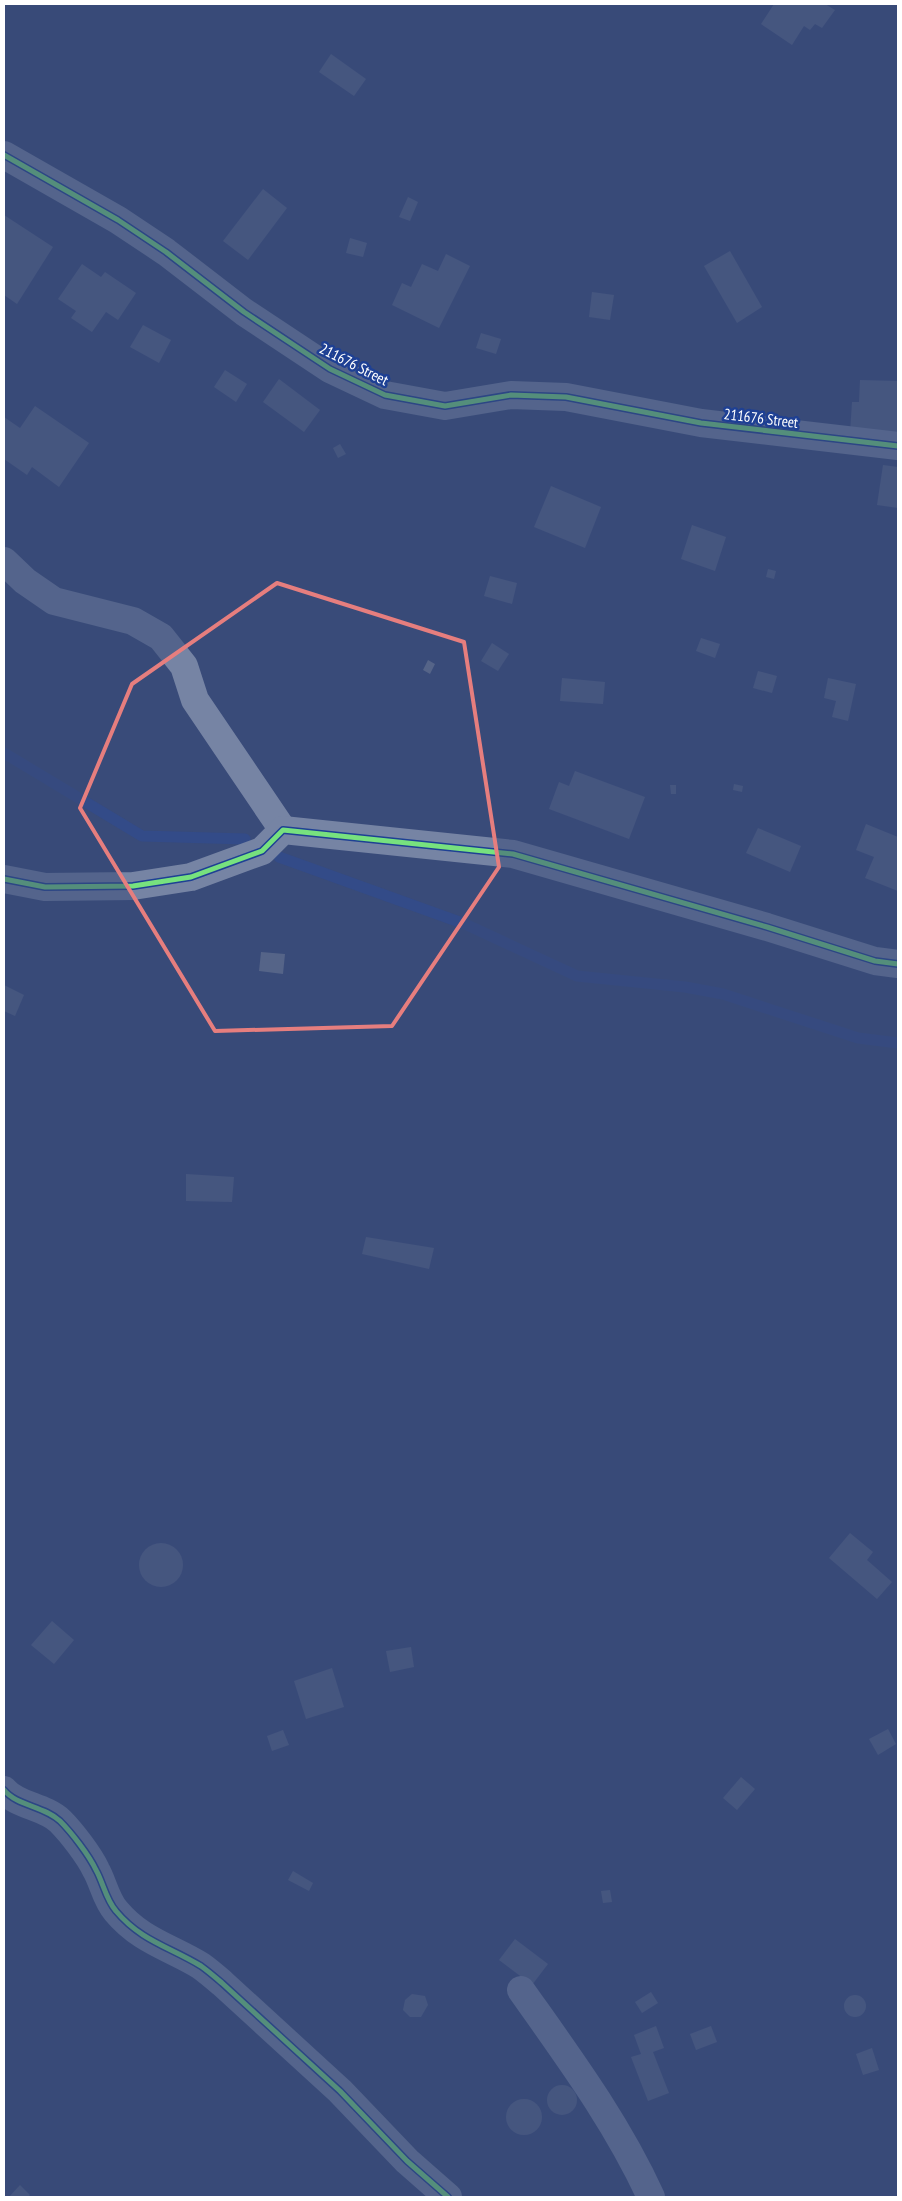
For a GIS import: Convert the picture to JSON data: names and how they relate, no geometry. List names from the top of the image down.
{
  "streets": {
    "street": ["211676 Street"]
  }
}
